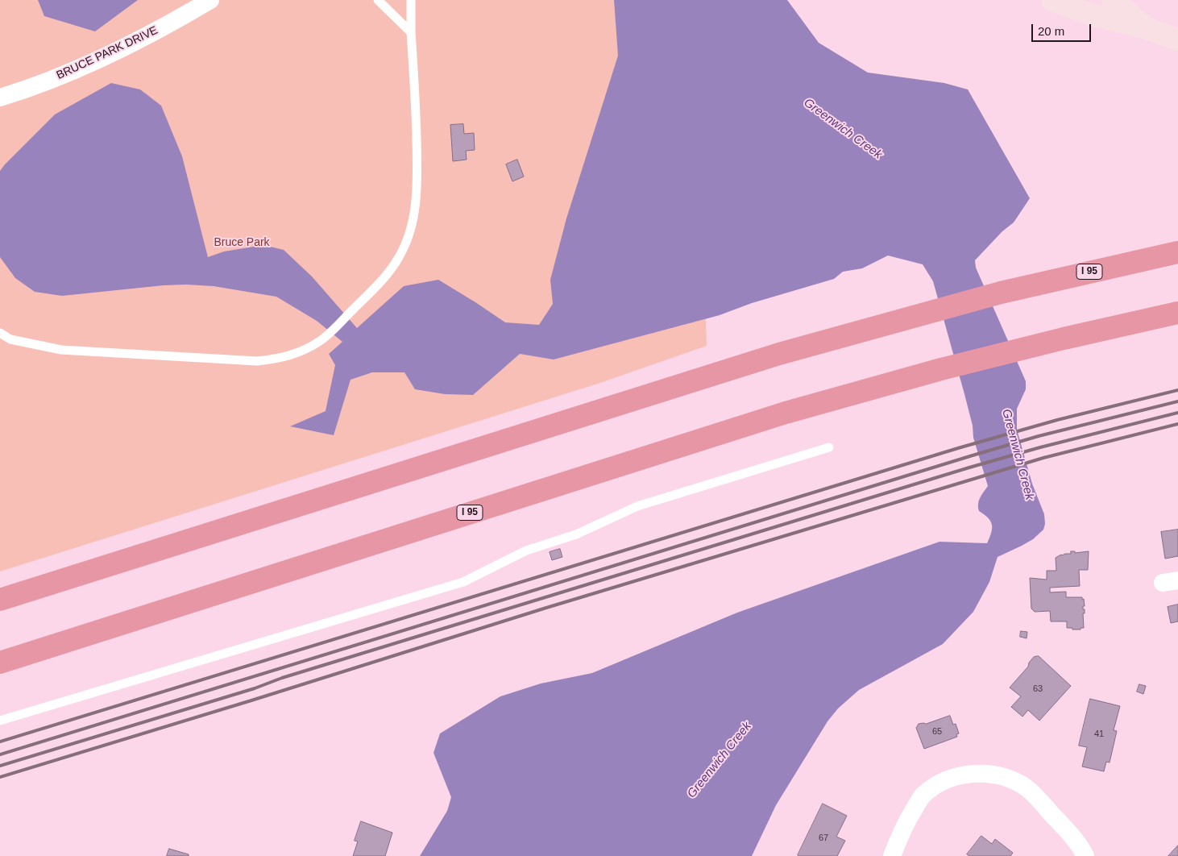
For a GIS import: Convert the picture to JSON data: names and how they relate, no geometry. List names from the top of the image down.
{
  "streets": {
    "highway": ["I 95"],
    "street": ["BRUCE PARK DRIVE"]
  },
  "water": ["Greenwich Creek"],
  "parks": ["Bruce Park"],
  "house_numbers": [
    "63",
    "65",
    "41",
    "67"
  ],
  "scale_bar": "20 m"
}
